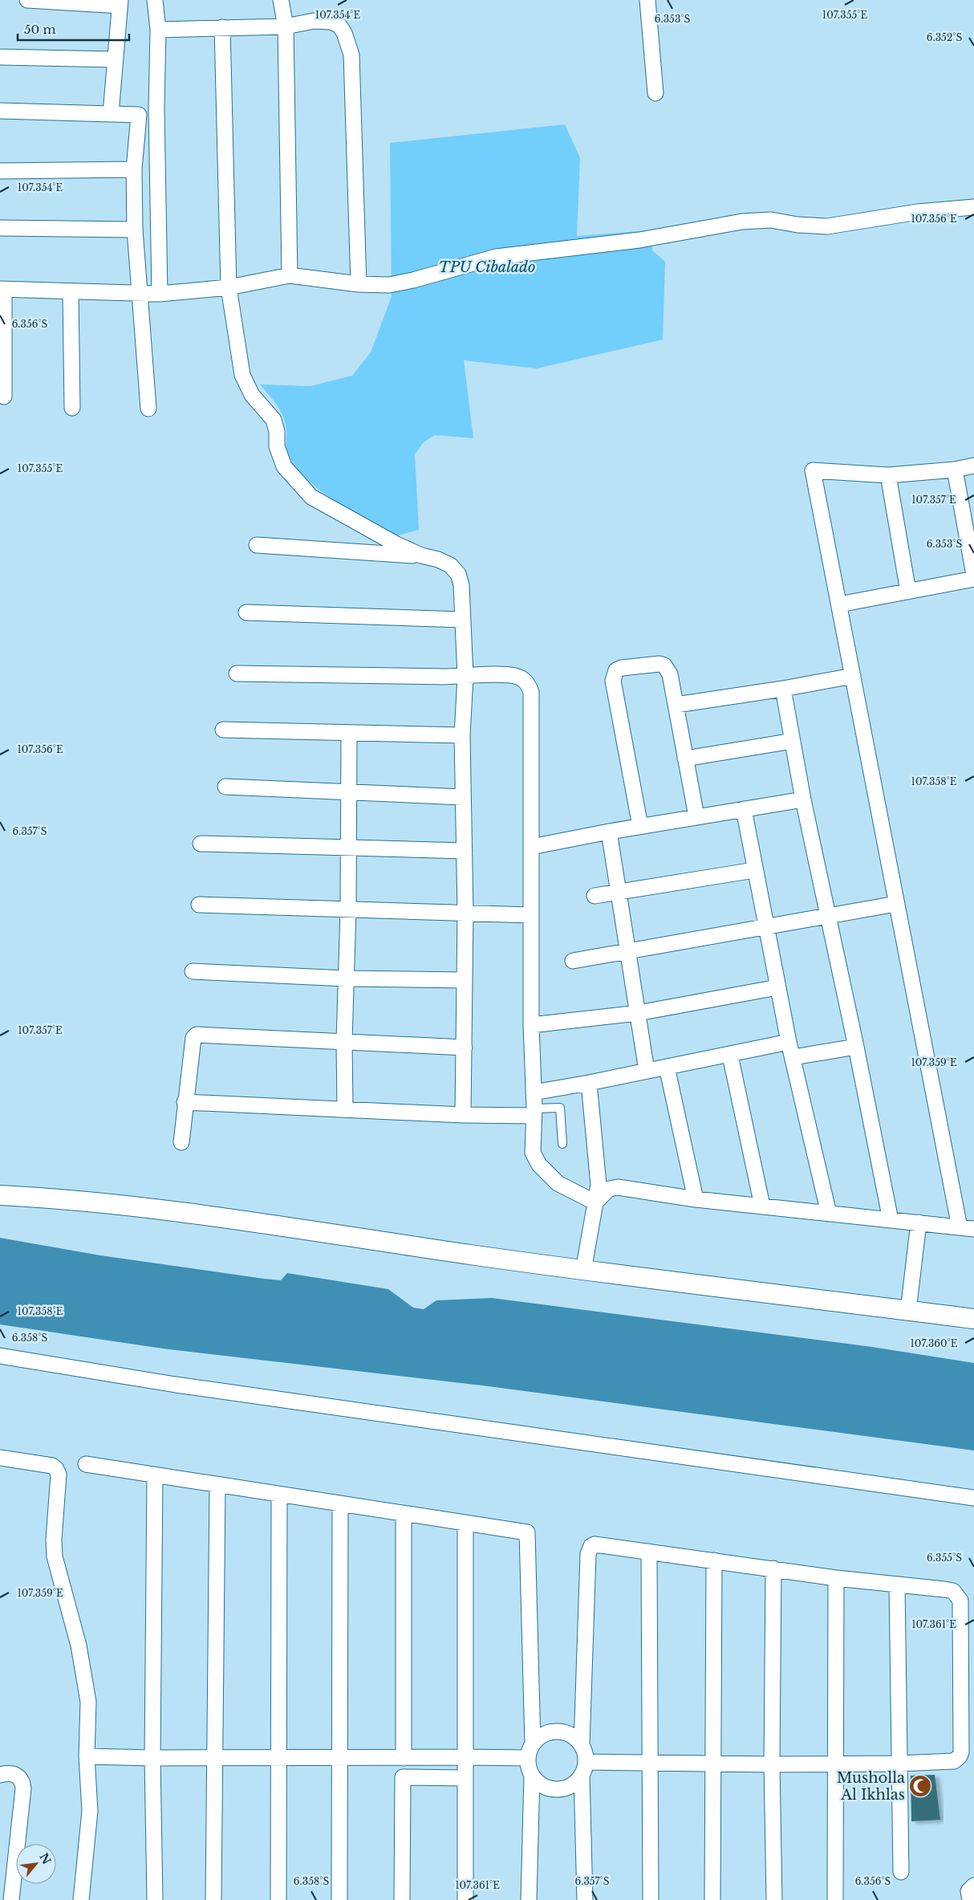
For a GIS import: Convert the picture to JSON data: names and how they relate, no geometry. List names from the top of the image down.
{
  "parks": ["TPU Cibalado"],
  "places": {
    "mosque": ["Musholla Al Ikhlas"]
  },
  "scale_bar": "50 m",
  "north": "top right",
  "coordinates": [
    "107.354°E",
    "107.355°E",
    "6.353°S",
    "6.352°S",
    "107.356°E",
    "6.356°S",
    "107.357°E",
    "107.358°E",
    "6.357°S",
    "107.359°E",
    "6.358°S",
    "107.360°E",
    "6.355°S",
    "107.361°E"
  ]
}
